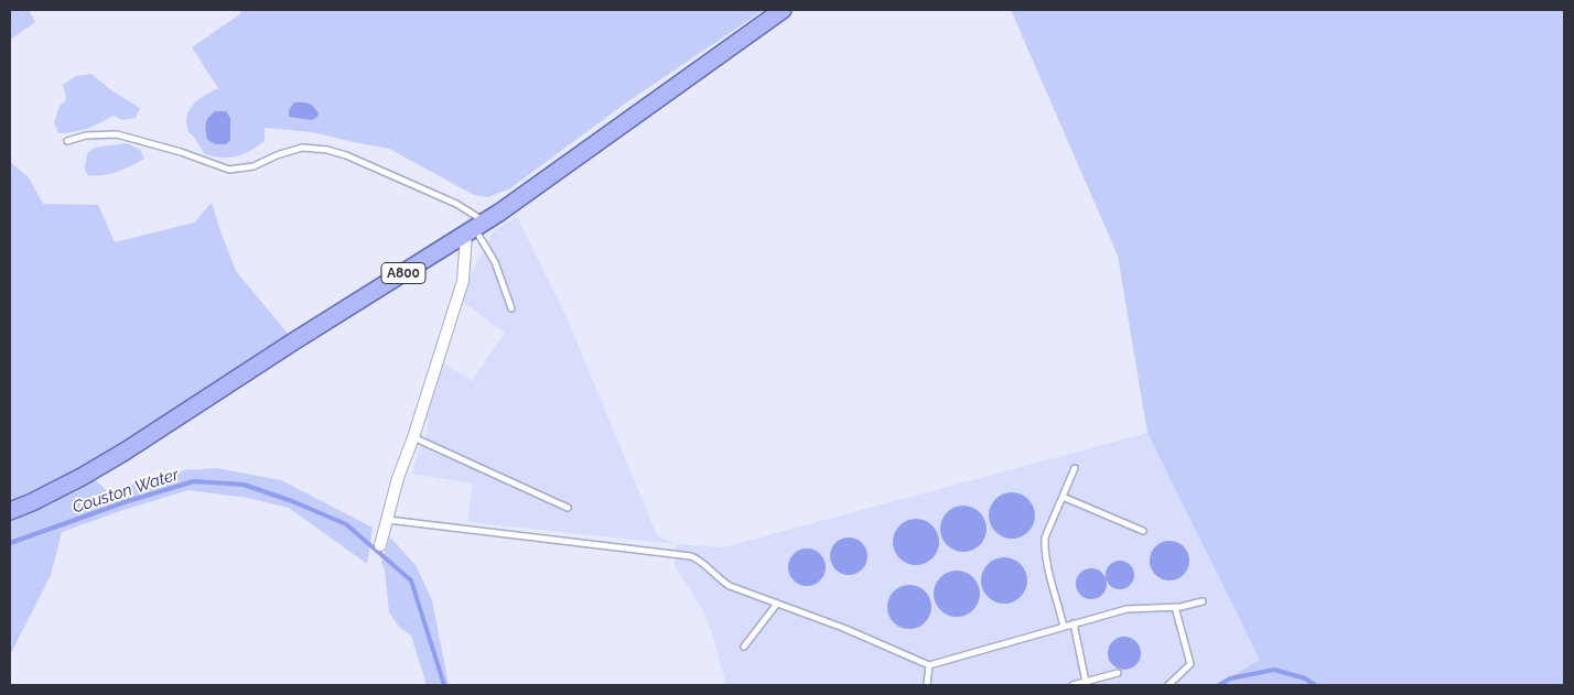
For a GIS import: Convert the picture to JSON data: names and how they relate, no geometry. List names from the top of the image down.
{
  "streets": {
    "main road": ["A800"]
  },
  "water": ["Couston Water"]
}
